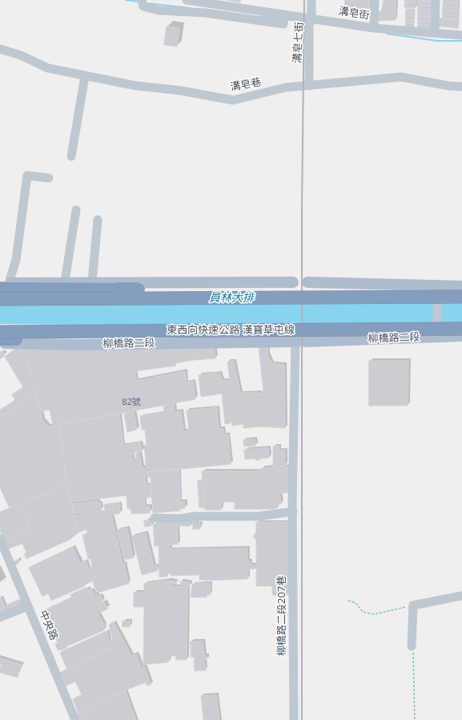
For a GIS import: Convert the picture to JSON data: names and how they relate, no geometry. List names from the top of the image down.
{
  "streets": {
    "highway": ["東西向快速公路 漢寶草屯線"],
    "main road": ["柳橋路二段"],
    "street": [
      "溝皂街",
      "溝皂七街",
      "溝皂巷",
      "柳橋路二段207巷",
      "中央路"
    ]
  },
  "crossings": [
    ["溝皂街", "溝皂七街"],
    ["溝皂七街", "溝皂巷"],
    ["東西向快速公路 漢寶草屯線", "柳橋路二段"],
    ["柳橋路二段", "柳橋路二段207巷"]
  ],
  "water": ["員林大排"],
  "house_numbers": ["82號"]
}
